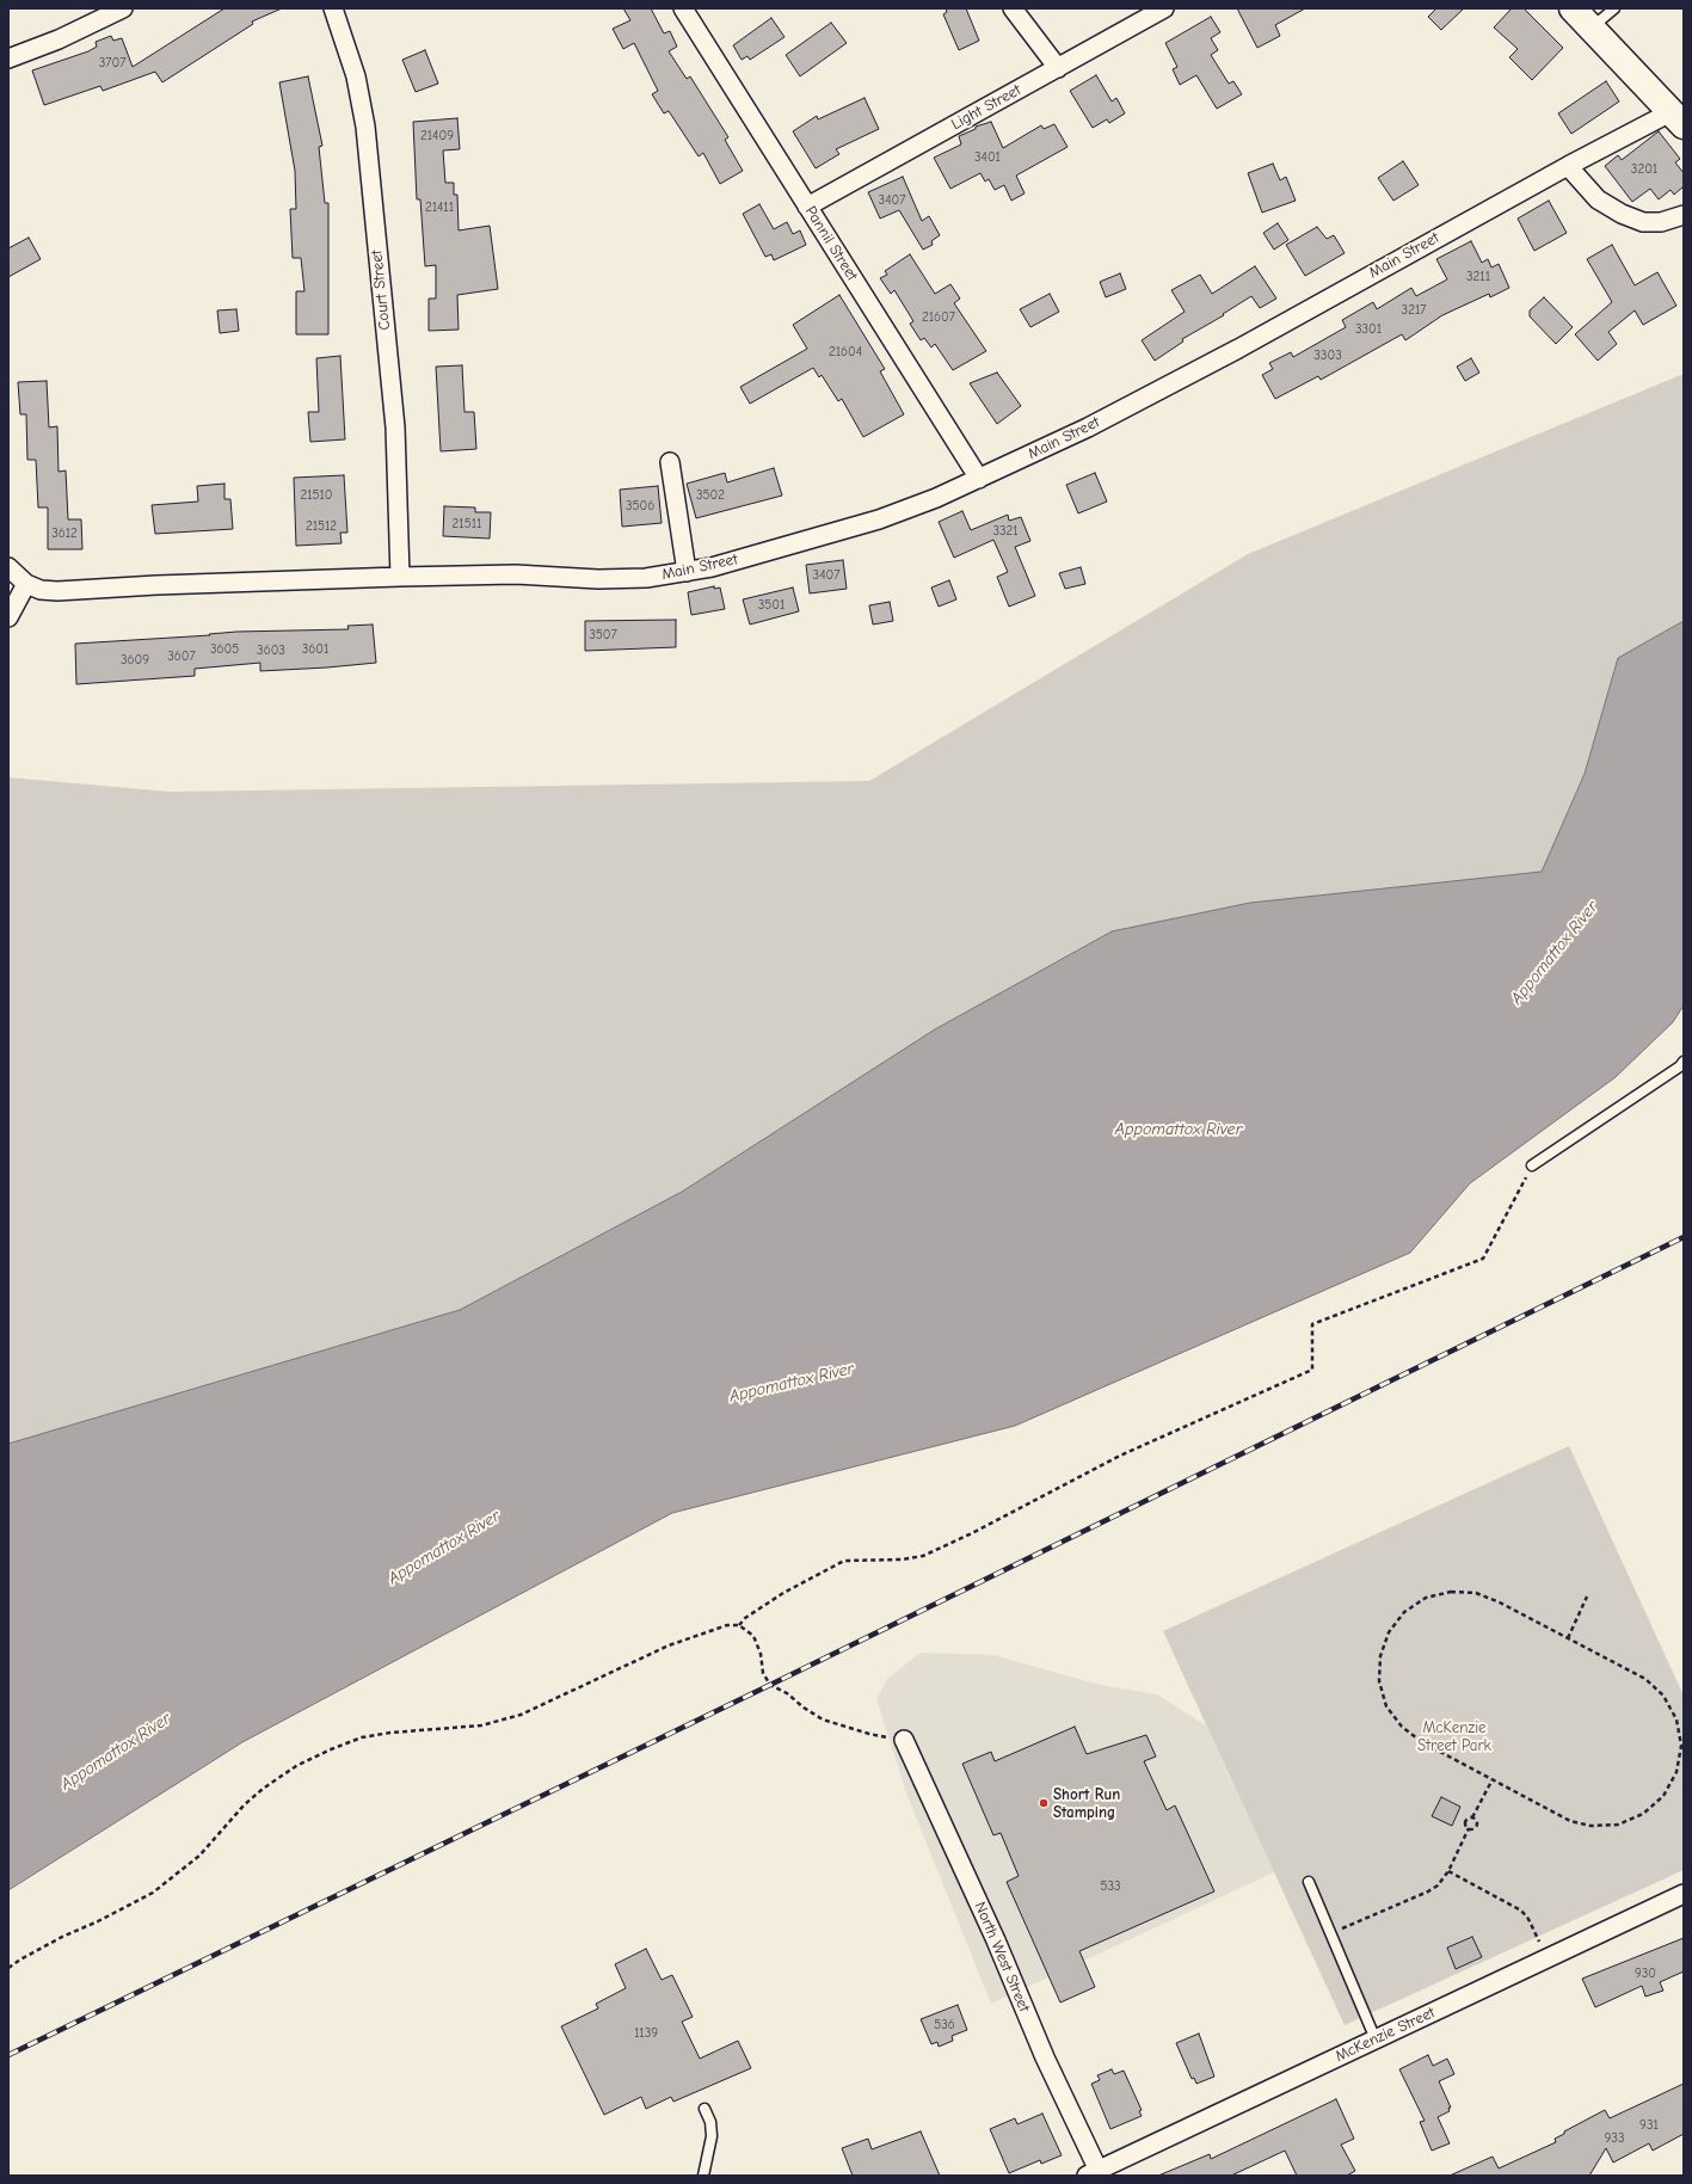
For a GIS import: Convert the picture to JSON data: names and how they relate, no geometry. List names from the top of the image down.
{
  "streets": {
    "street": [
      "Light Street",
      "Pannil Street",
      "Main Street",
      "Court Street",
      "North West Street",
      "McKenzie Street"
    ]
  },
  "crossings": [
    ["Light Street", "Pannil Street"],
    ["Pannil Street", "Main Street"],
    ["Main Street", "Court Street"],
    ["North West Street", "McKenzie Street"]
  ],
  "water": ["Appomattox River"],
  "parks": ["McKenzie Street Park"],
  "places": ["Short Run Stamping"],
  "house_numbers": [
    "3707",
    "21409",
    "3401",
    "3201",
    "3407",
    "21411",
    "3211",
    "3217",
    "21607",
    "3301",
    "21604",
    "3303",
    "21510",
    "3502",
    "3506",
    "21511",
    "21512",
    "3321",
    "3612",
    "3407",
    "3501",
    "3507",
    "3605",
    "3601",
    "3603",
    "3607",
    "3609",
    "533",
    "930",
    "536",
    "1139",
    "931",
    "933"
  ]
}
